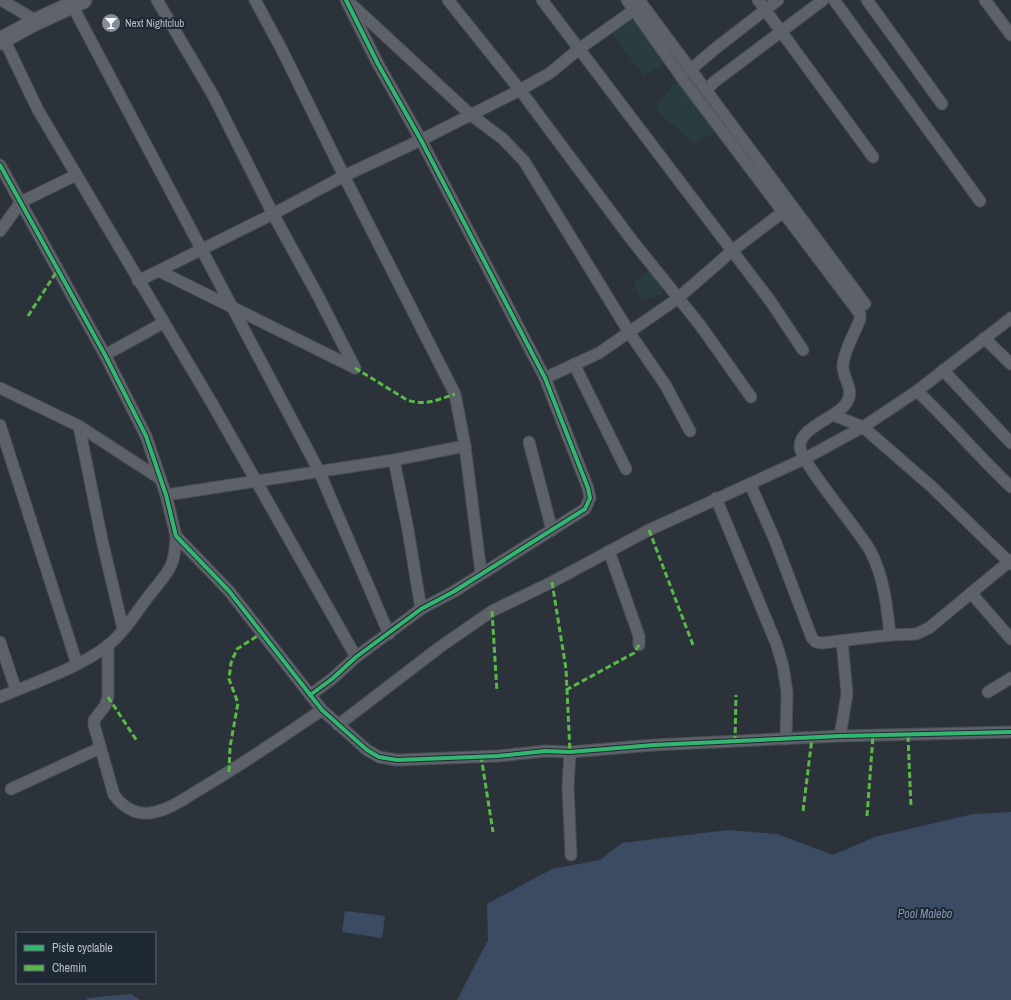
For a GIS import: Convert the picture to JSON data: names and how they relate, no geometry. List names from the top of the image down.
{
  "water": ["Pool Malebo"],
  "places": {
    "bar": ["Next Nightclub"]
  },
  "legend": ["Piste cyclable", "Chemin"]
}
